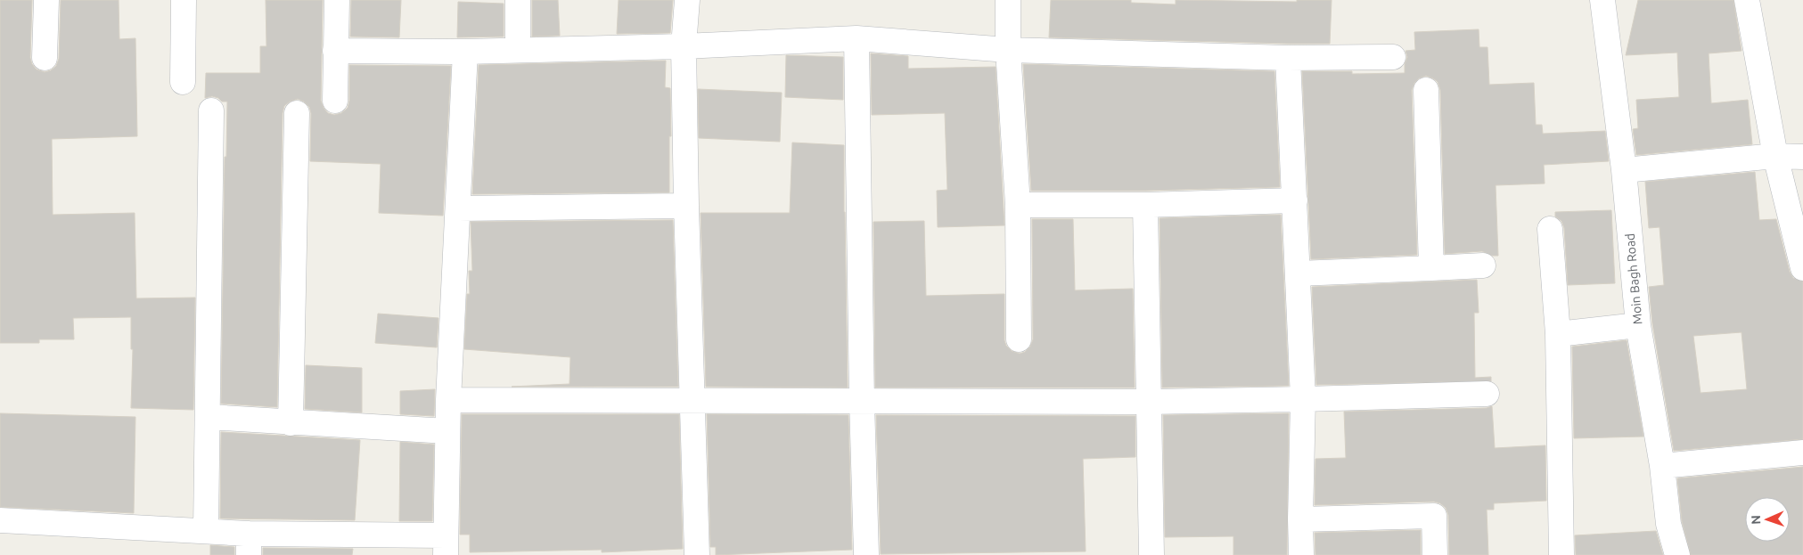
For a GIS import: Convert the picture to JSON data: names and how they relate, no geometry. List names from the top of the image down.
{
  "streets": {
    "street": ["Moin Bagh Road"]
  },
  "north": "left"
}
